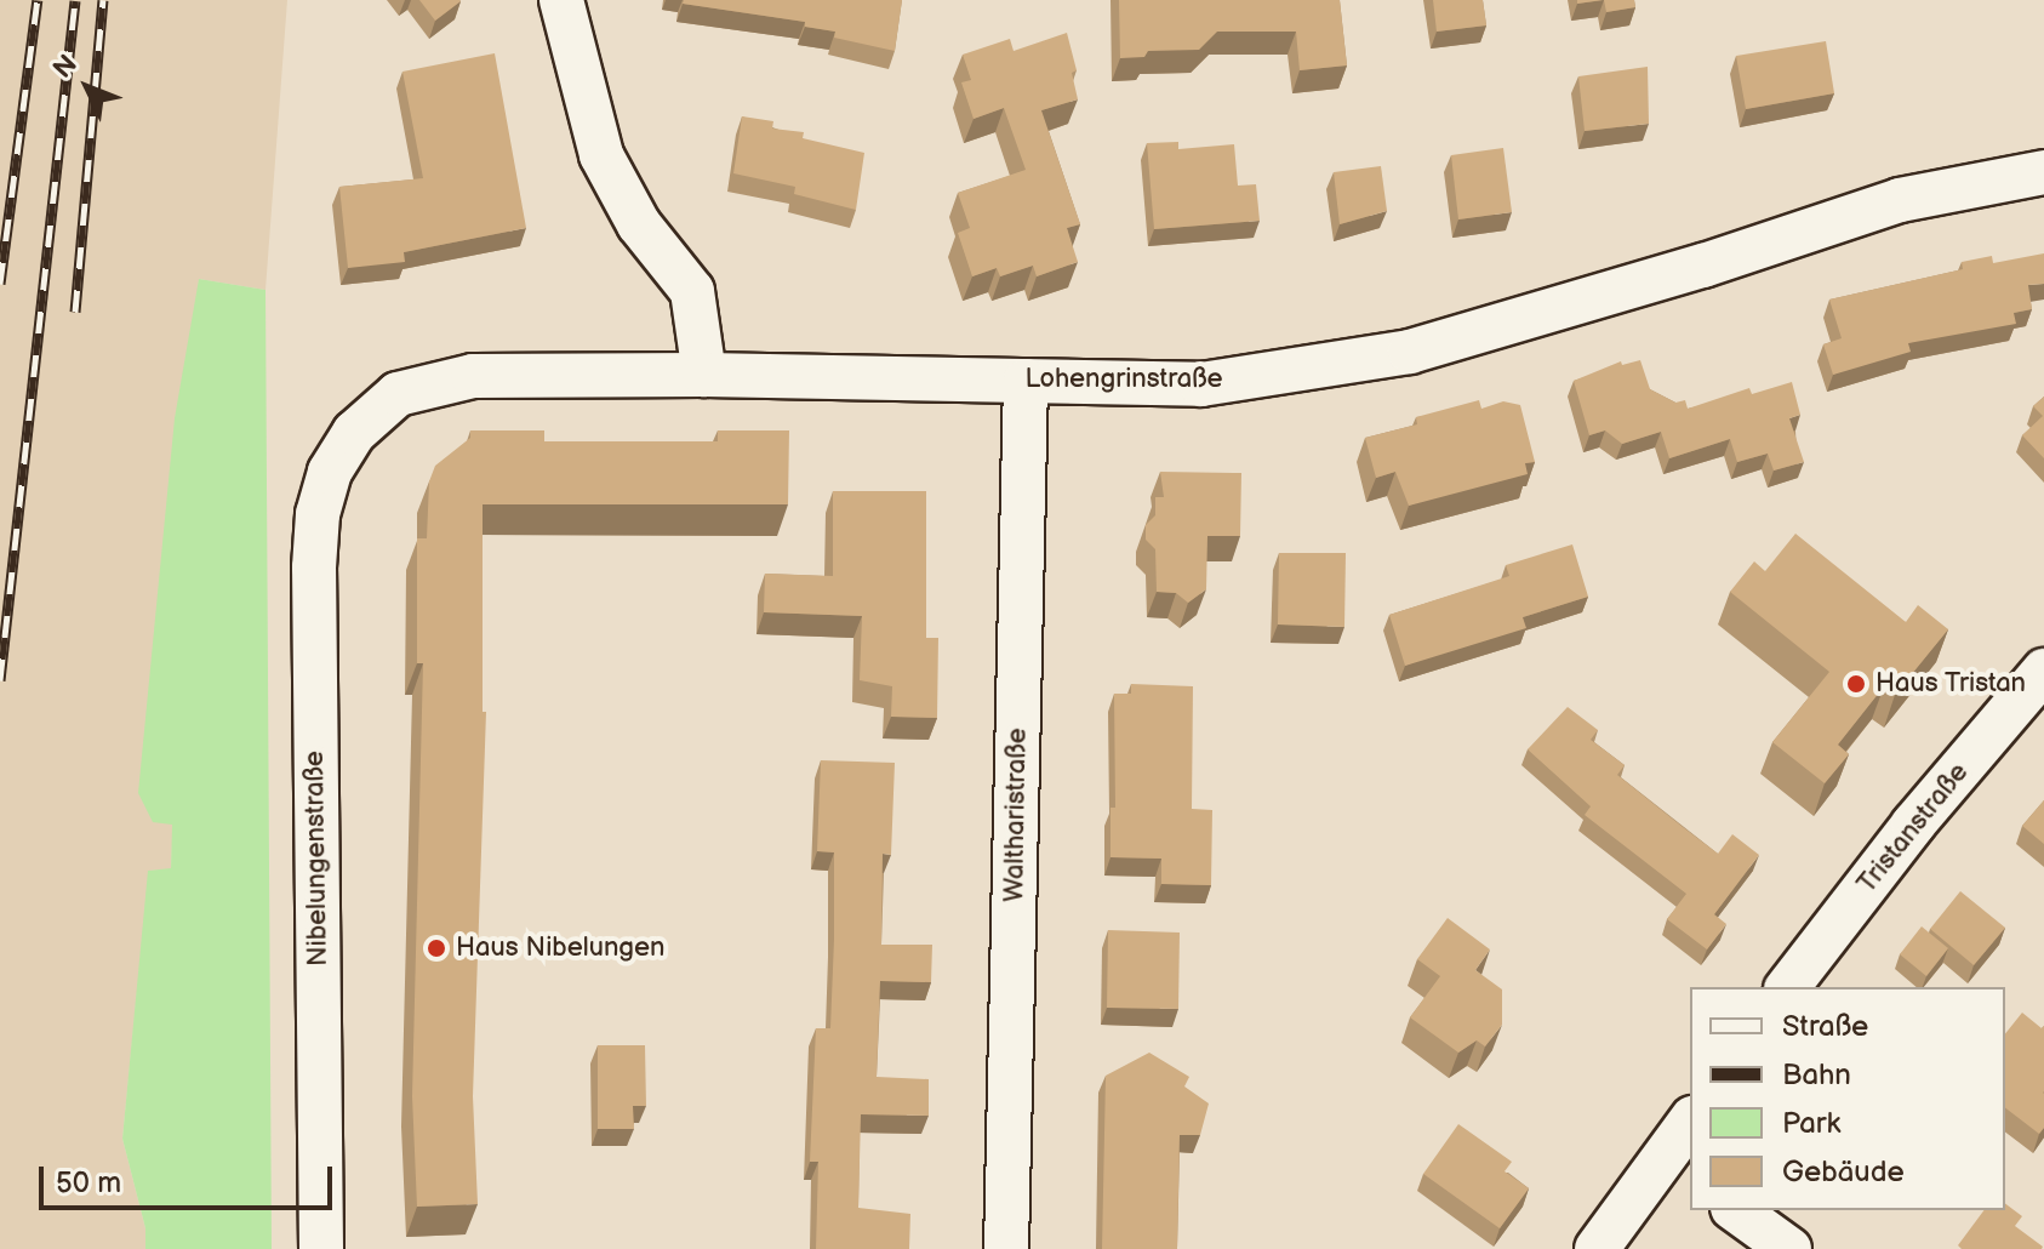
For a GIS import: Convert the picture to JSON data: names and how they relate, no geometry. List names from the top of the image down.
{
  "streets": {
    "street": [
      "Lohengrinstraße",
      "Waltharistraße",
      "Tristanstraße",
      "Nibelungenstraße"
    ]
  },
  "crossings": [
    ["Lohengrinstraße", "Waltharistraße"],
    ["Lohengrinstraße", "Nibelungenstraße"]
  ],
  "places": ["Haus Tristan", "Haus Nibelungen"],
  "legend": [
    "Straße",
    "Bahn",
    "Park",
    "Gebäude"
  ],
  "scale_bar": "50 m",
  "north": "top left"
}
